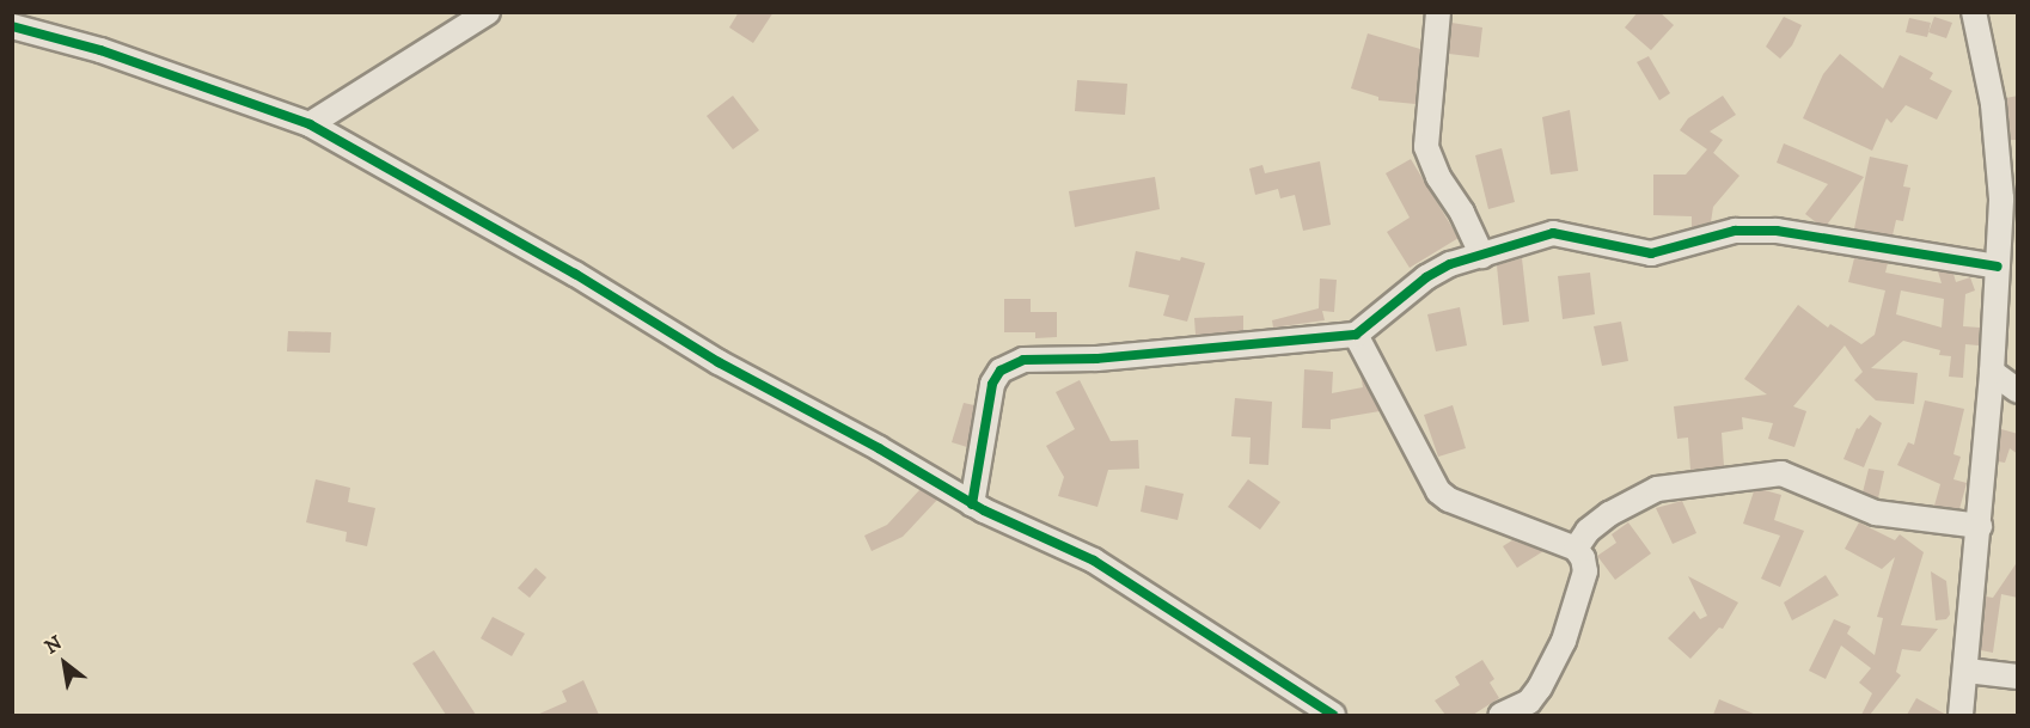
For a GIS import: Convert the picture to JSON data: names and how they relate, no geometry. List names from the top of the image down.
{
  "north": "top left"
}
